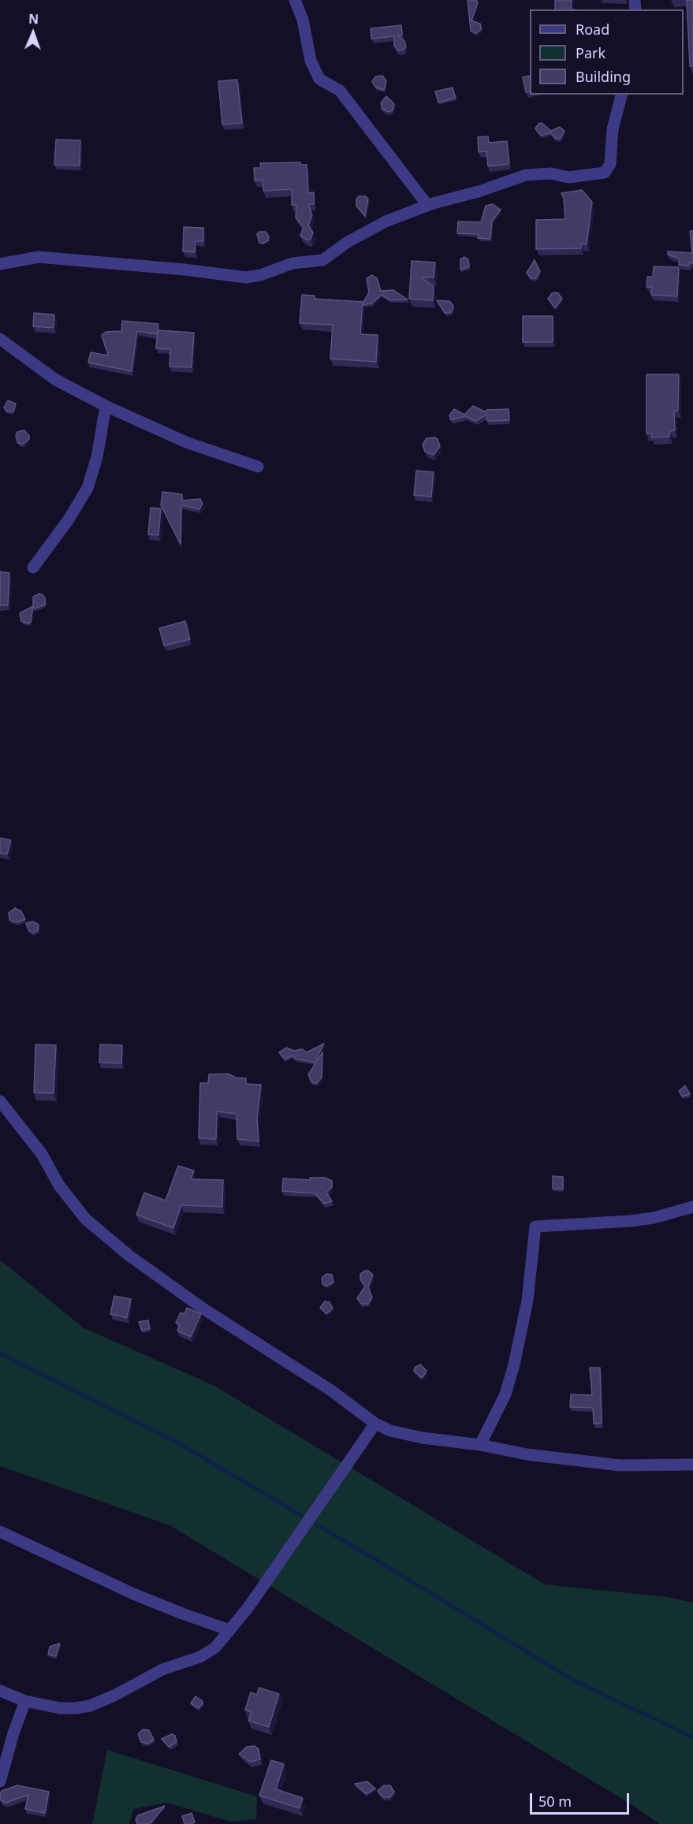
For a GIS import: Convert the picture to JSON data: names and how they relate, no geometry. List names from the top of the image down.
{
  "legend": ["Road", "Park", "Building"],
  "scale_bar": "50 m",
  "north": "top"
}
